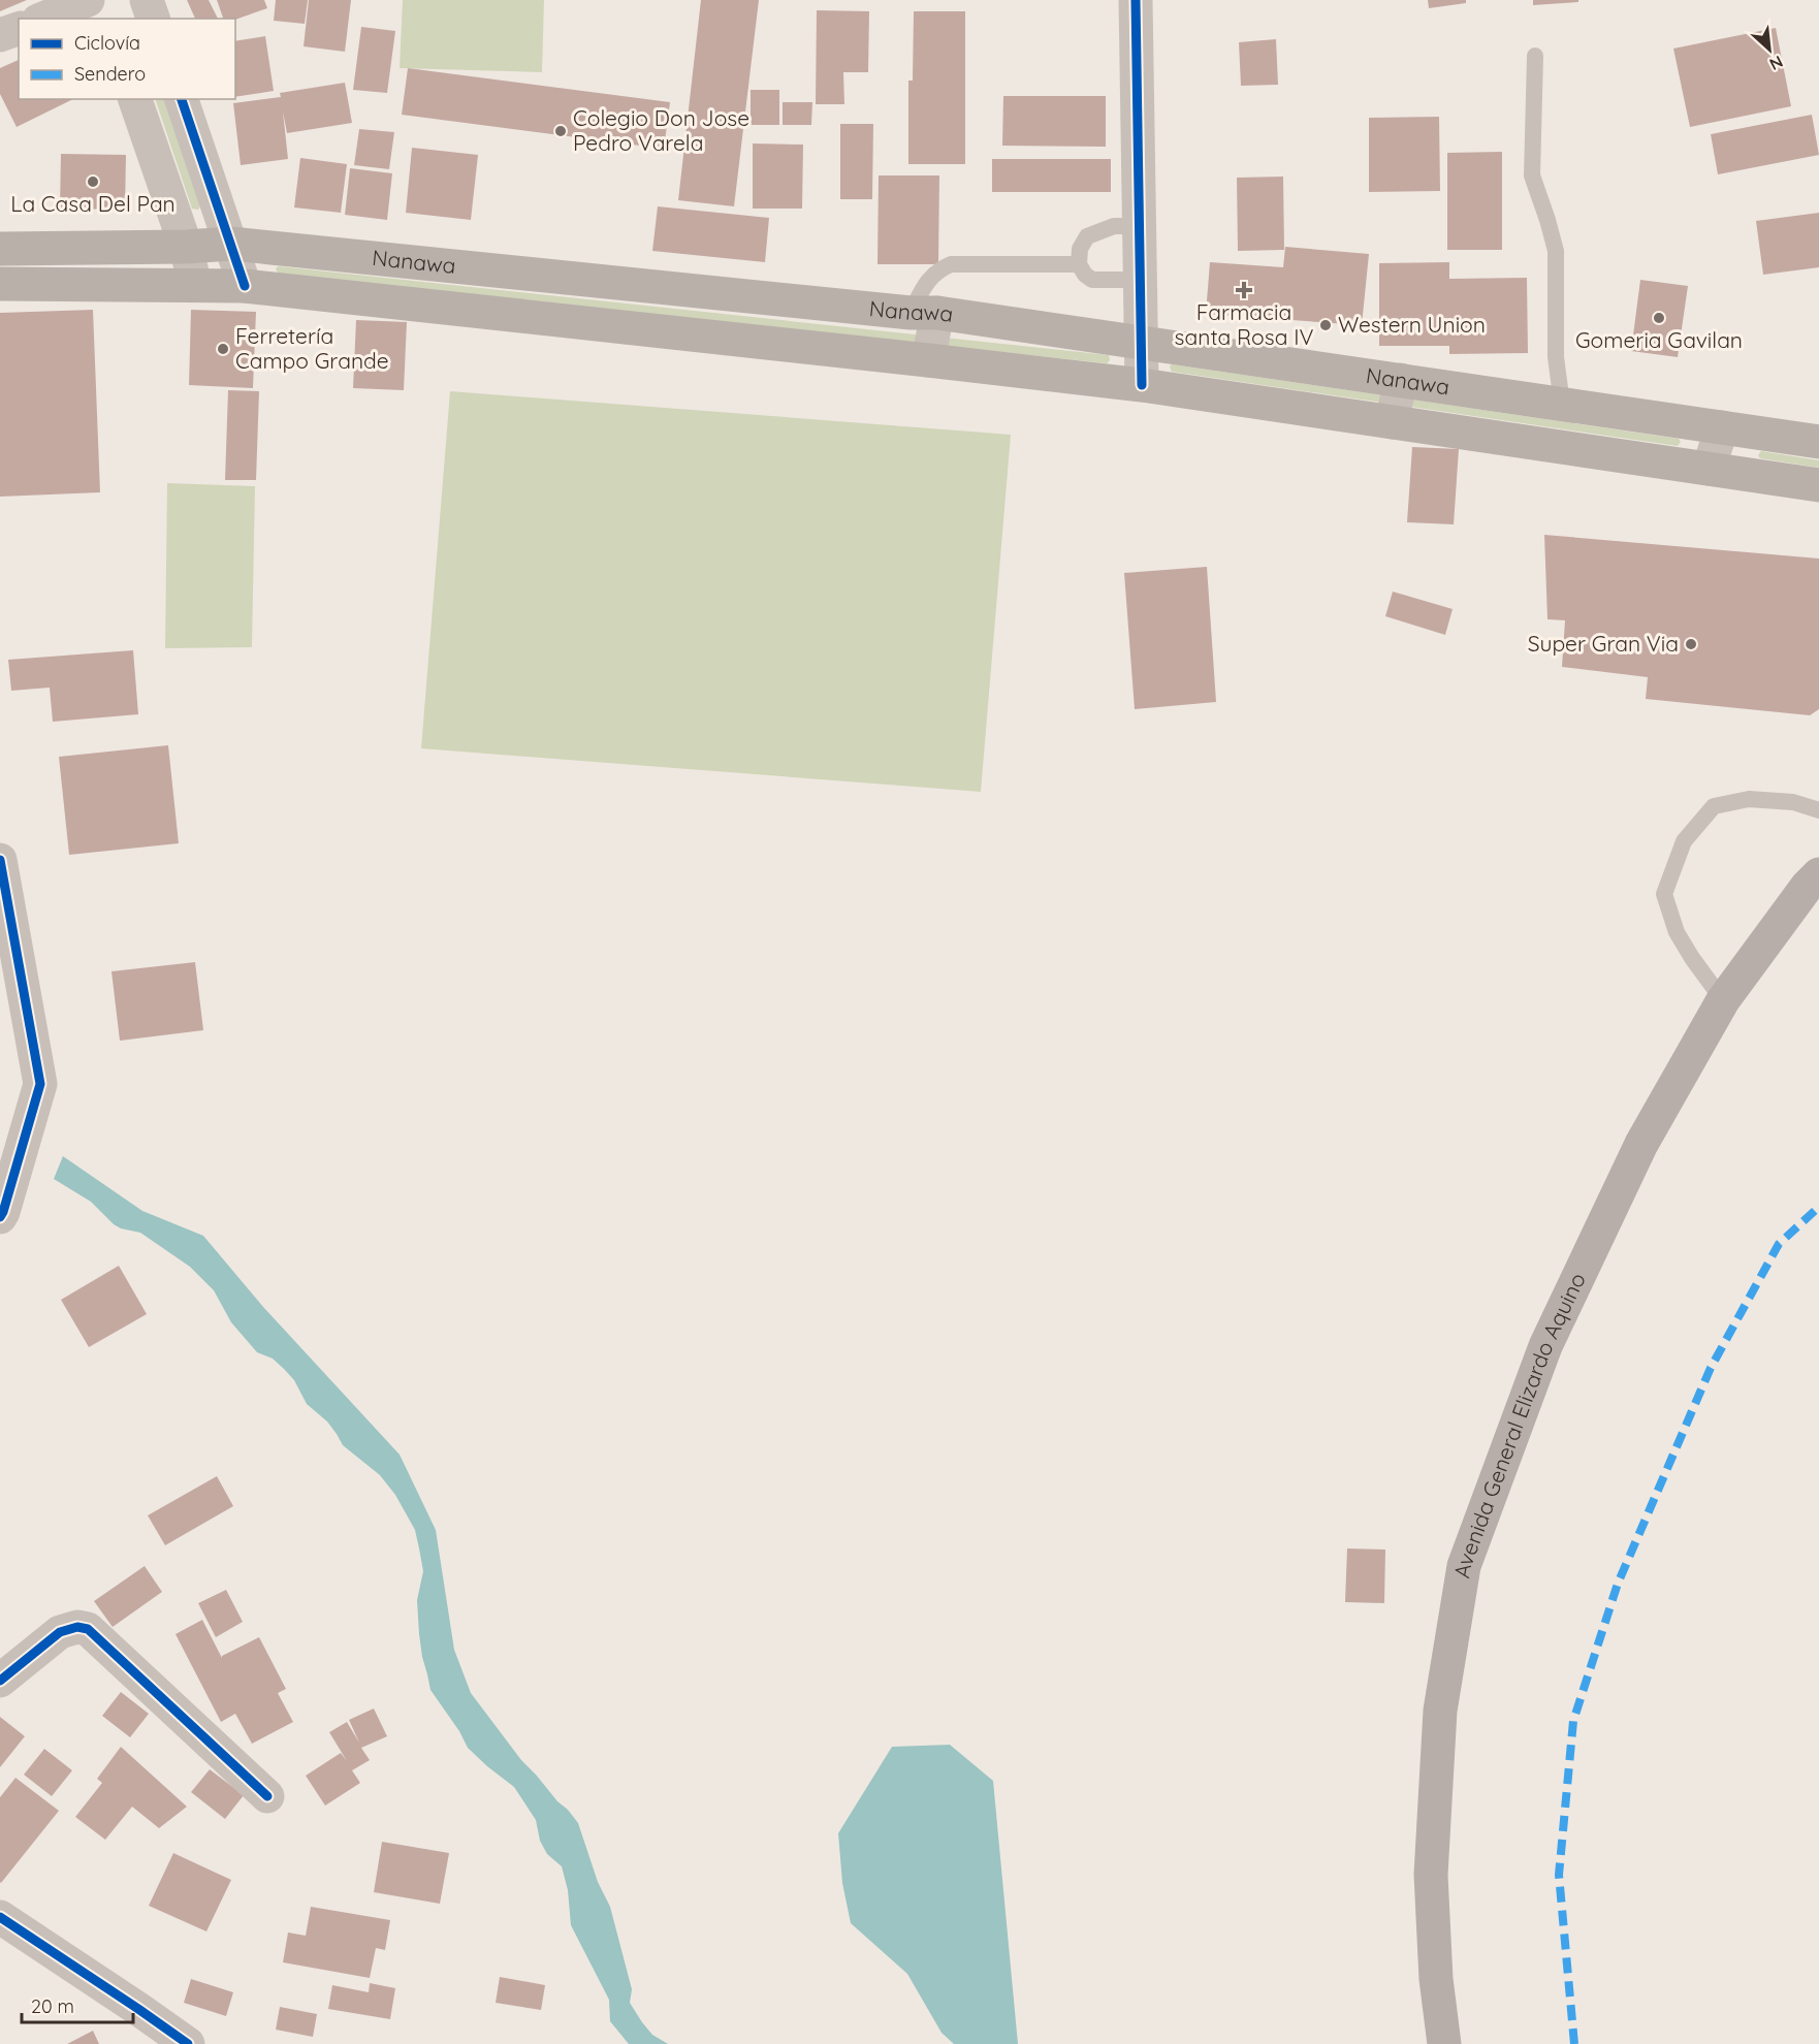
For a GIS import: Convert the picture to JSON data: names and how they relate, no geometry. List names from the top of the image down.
{
  "streets": {
    "main road": ["Nanawa", "Avenida General Elizardo Aquino"]
  },
  "places": {
    "other": [
      "Colegio Don Jose Pedro Varela",
      "La Casa Del Pan",
      "Gomeria Gavilan",
      "Western Union",
      "Ferretería Campo Grande",
      "Super Gran Via"
    ],
    "health": ["Farmacia santa Rosa IV"]
  },
  "legend": ["Ciclovía", "Sendero"],
  "scale_bar": "20 m",
  "north": "bottom right"
}
